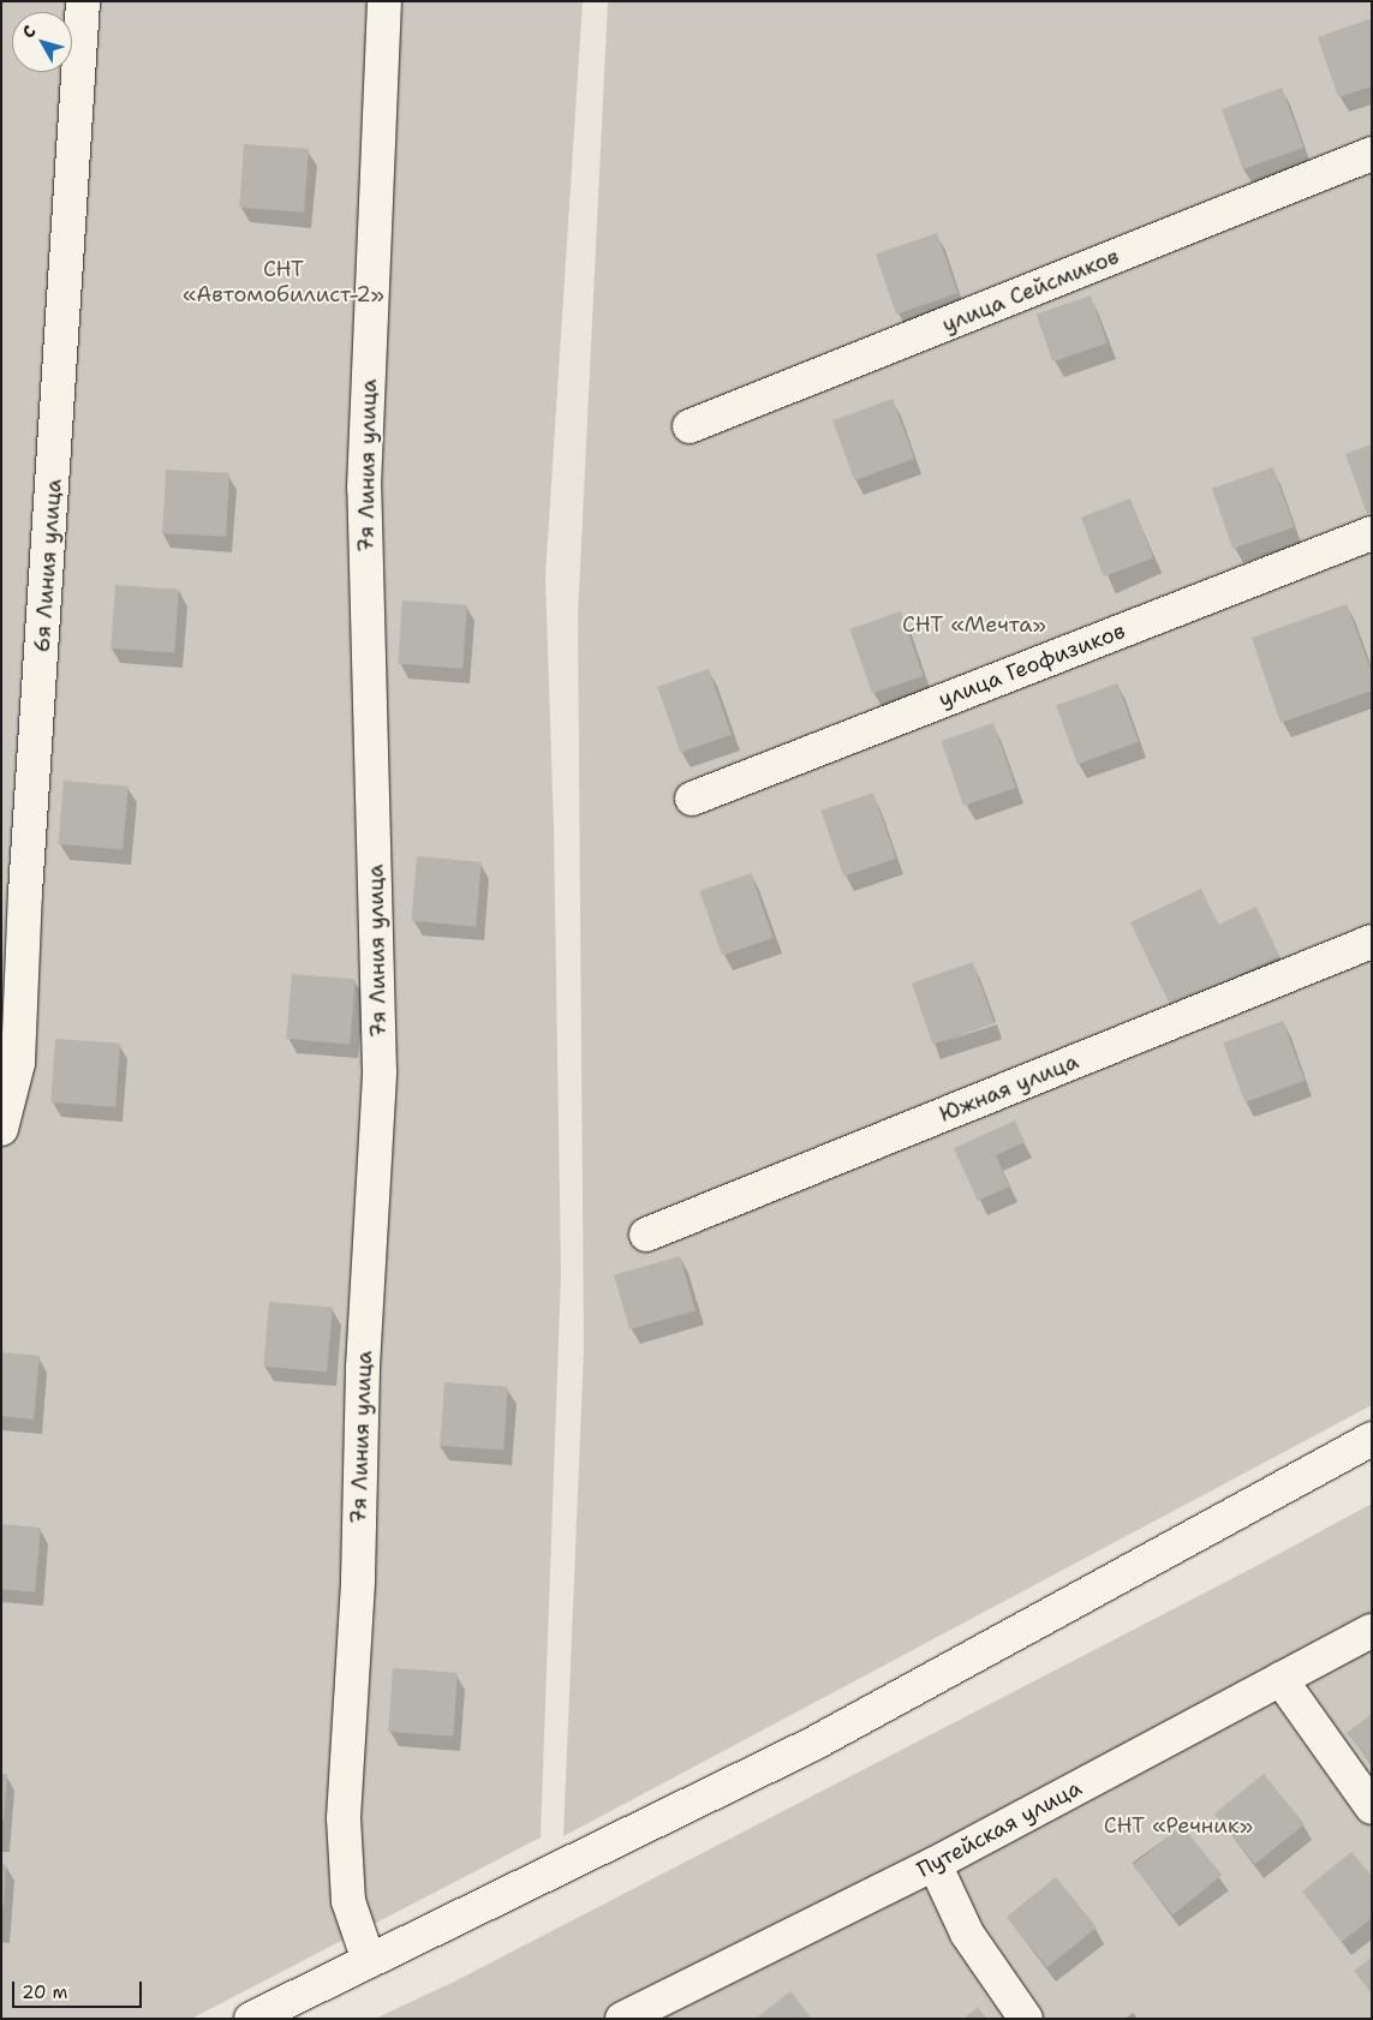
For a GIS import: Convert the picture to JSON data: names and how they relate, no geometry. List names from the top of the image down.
{
  "streets": {
    "street": [
      "улица Сейсмиков",
      "7я Линия улица",
      "6я Линия улица",
      "улица Геофизиков",
      "Южная улица",
      "Путейская улица"
    ]
  },
  "parks": ["СНТ «Автомобилист-2»", "СНТ «Мечта»", "СНТ «Речник»"],
  "scale_bar": "20 m",
  "north": "top left"
}
